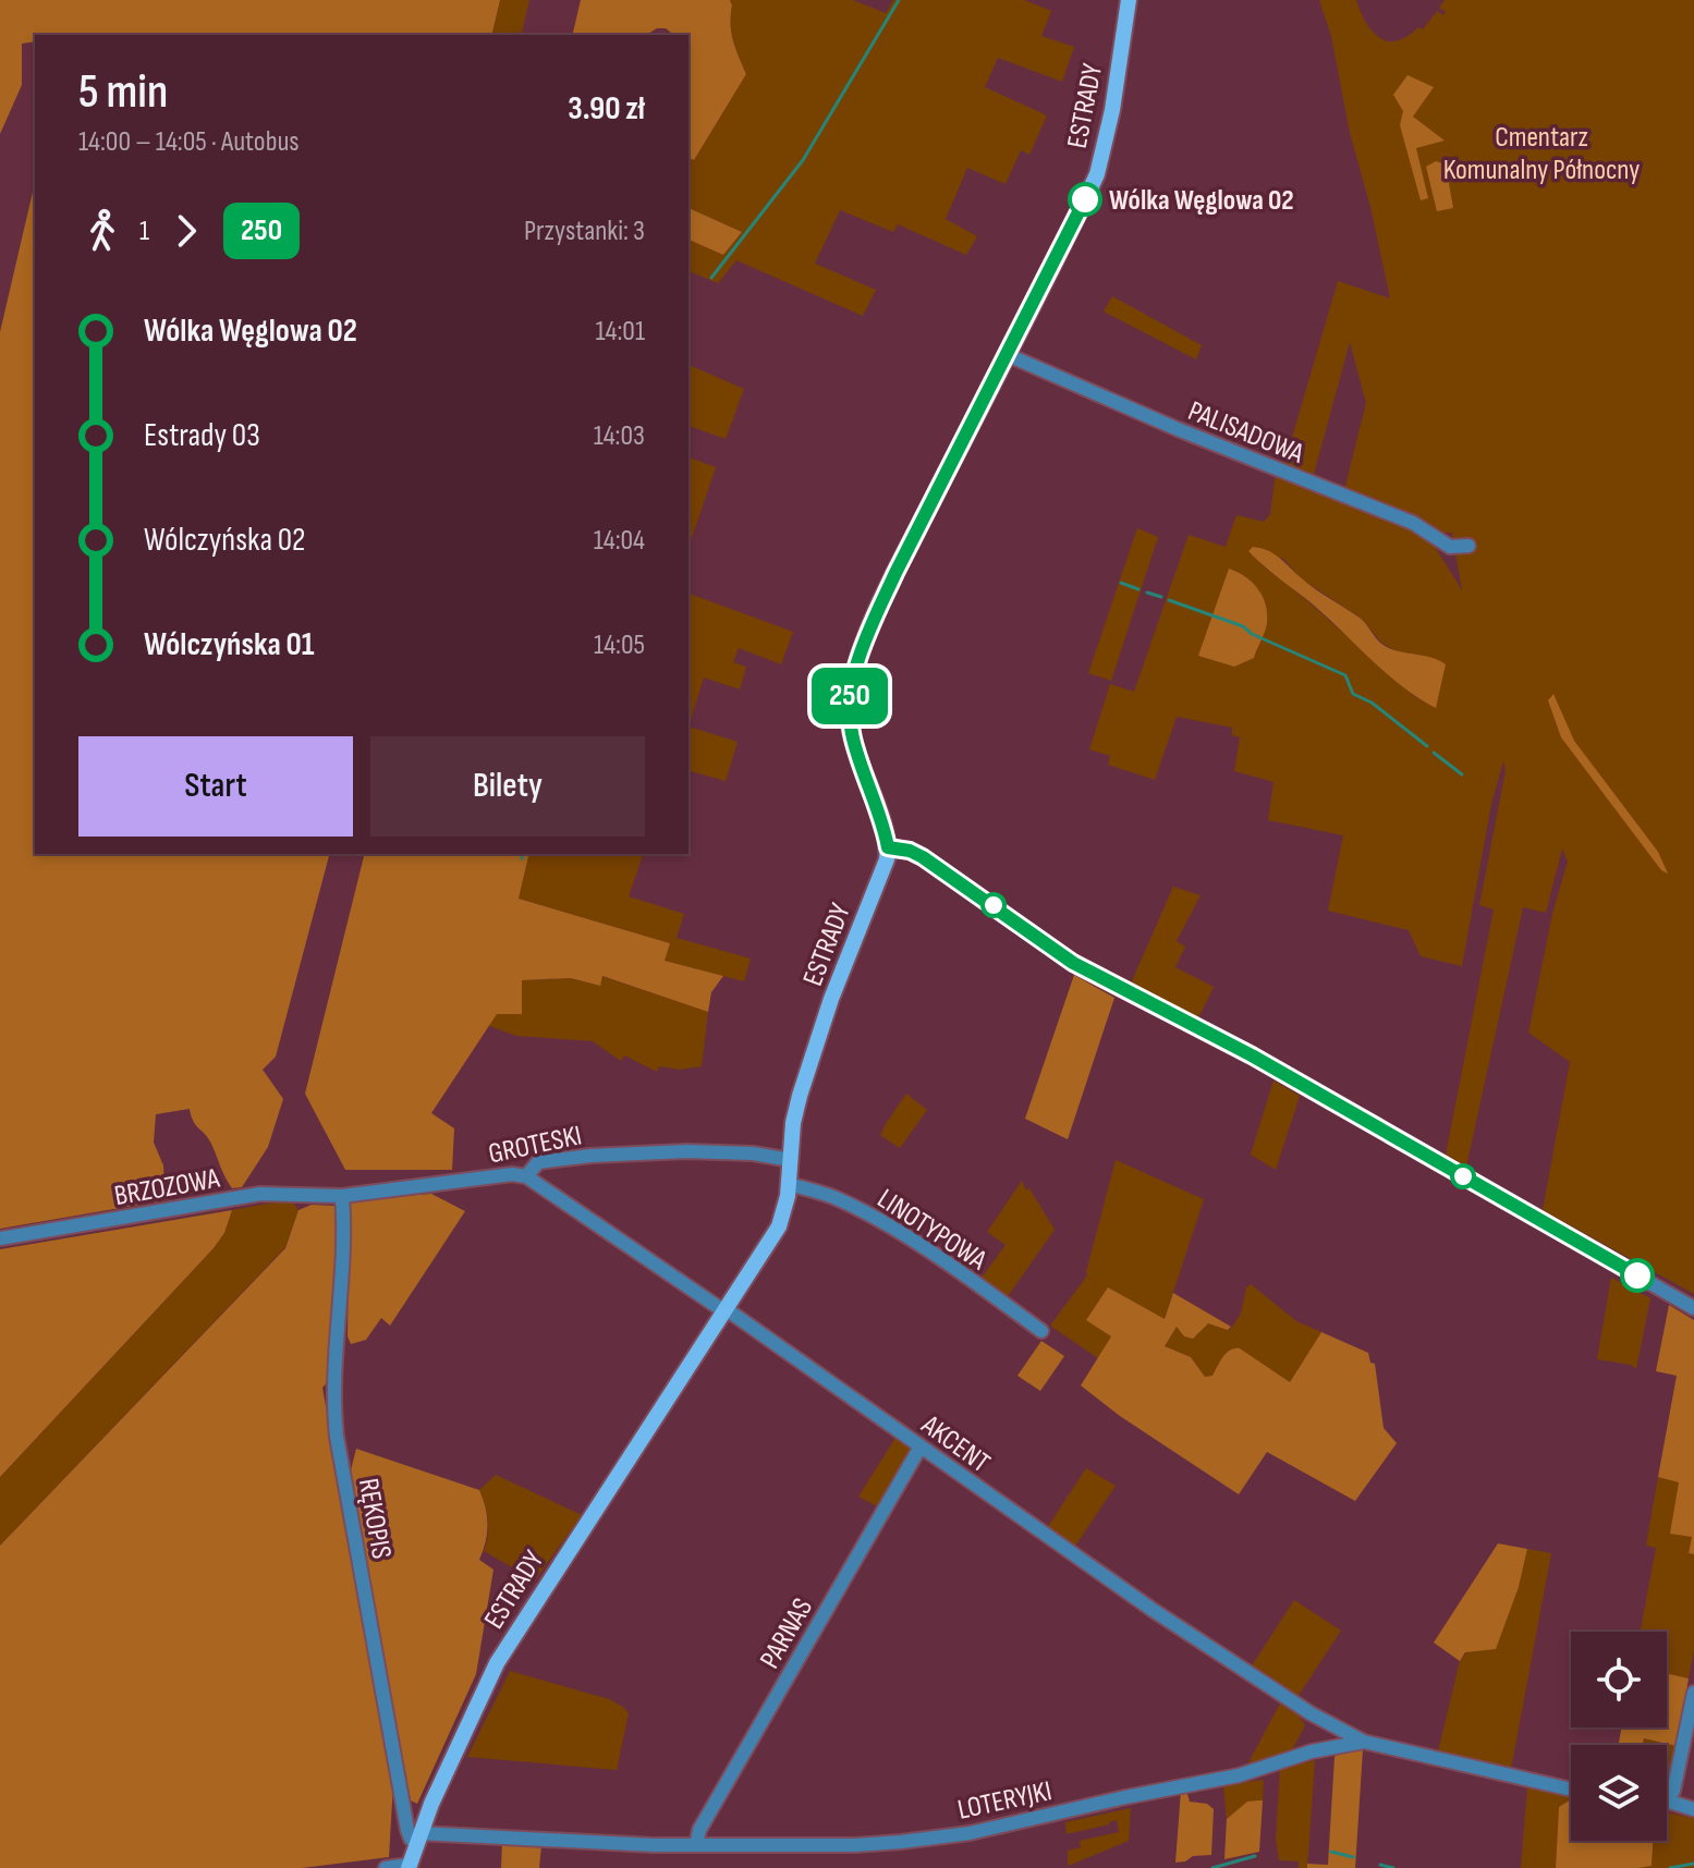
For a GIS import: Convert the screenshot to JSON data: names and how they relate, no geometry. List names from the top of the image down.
{
  "streets": {
    "main road": ["ESTRADY"],
    "street": [
      "PALISADOWA",
      "GROTESKI",
      "BRZOZOWA",
      "LINOTYPOWA",
      "AKCENT",
      "RĘKOPIS",
      "PARNAS",
      "LOTERYJKI"
    ]
  },
  "crossings": [
    ["ESTRADY", "PALISADOWA"],
    ["ESTRADY", "GROTESKI"],
    ["ESTRADY", "LINOTYPOWA"],
    ["ESTRADY", "AKCENT"],
    ["ESTRADY", "RĘKOPIS"],
    ["ESTRADY", "LOTERYJKI"],
    ["GROTESKI", "BRZOZOWA"],
    ["GROTESKI", "AKCENT"],
    ["GROTESKI", "RĘKOPIS"],
    ["BRZOZOWA", "RĘKOPIS"],
    ["AKCENT", "PARNAS"],
    ["AKCENT", "LOTERYJKI"],
    ["RĘKOPIS", "LOTERYJKI"],
    ["PARNAS", "LOTERYJKI"]
  ],
  "parks": ["Cmentarz Komunalny Północny"],
  "places": ["Wólka Węglowa 02"],
  "lines": ["bus line 250"],
  "page": {
    "on_map": "250",
    "heading": ["5 min", "14:00 – 14:05 · Autobus", "3.90 zł"],
    "legs": ["1", "250", "Przystanki: 3"],
    "list": [
      {
        "name": "Wólka Węglowa 02",
        "value": "14:01"
      },
      {
        "name": "Estrady 03",
        "value": "14:03"
      },
      {
        "name": "Wólczyńska 02",
        "value": "14:04"
      },
      {
        "name": "Wólczyńska 01",
        "value": "14:05"
      }
    ],
    "buttons": ["Start", "Bilety"]
  }
}
